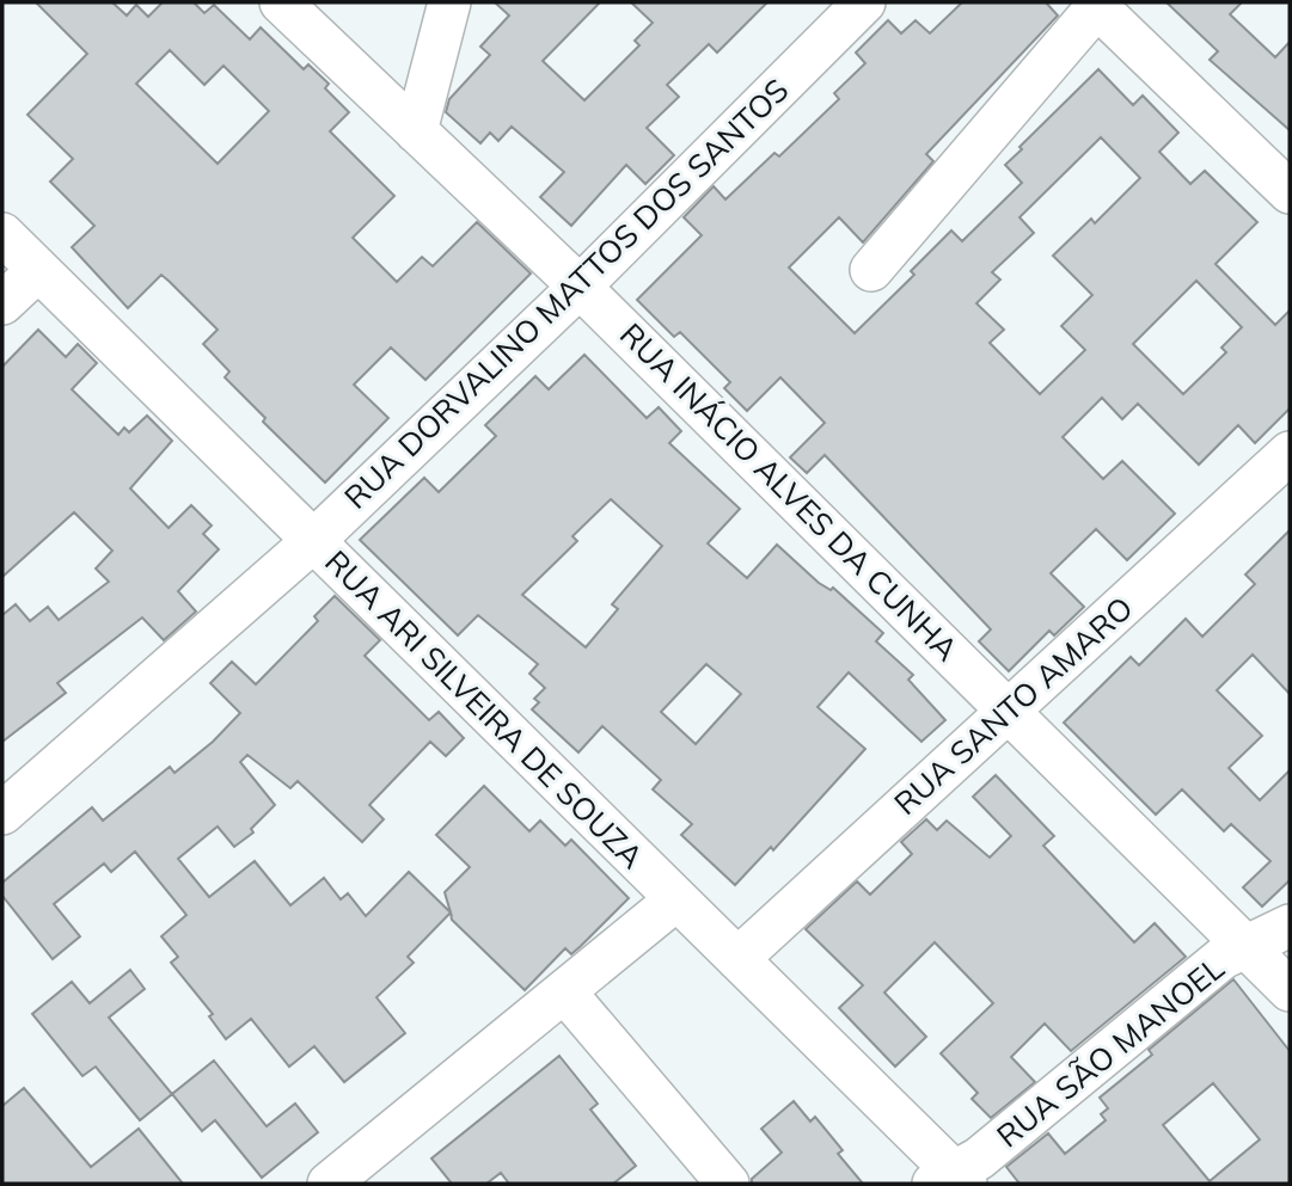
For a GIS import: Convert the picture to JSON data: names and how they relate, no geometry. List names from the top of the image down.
{
  "streets": {
    "street": [
      "RUA DORVALINO MATTOS DOS SANTOS",
      "RUA INÁCIO ALVES DA CUNHA",
      "RUA SANTO AMARO",
      "RUA ARI SILVEIRA DE SOUZA",
      "RUA SÃO MANOEL"
    ]
  },
  "crossings": [
    ["RUA DORVALINO MATTOS DOS SANTOS", "RUA INÁCIO ALVES DA CUNHA"],
    ["RUA DORVALINO MATTOS DOS SANTOS", "RUA ARI SILVEIRA DE SOUZA"],
    ["RUA INÁCIO ALVES DA CUNHA", "RUA SANTO AMARO"],
    ["RUA INÁCIO ALVES DA CUNHA", "RUA SÃO MANOEL"],
    ["RUA SANTO AMARO", "RUA ARI SILVEIRA DE SOUZA"],
    ["RUA ARI SILVEIRA DE SOUZA", "RUA SÃO MANOEL"]
  ]
}
